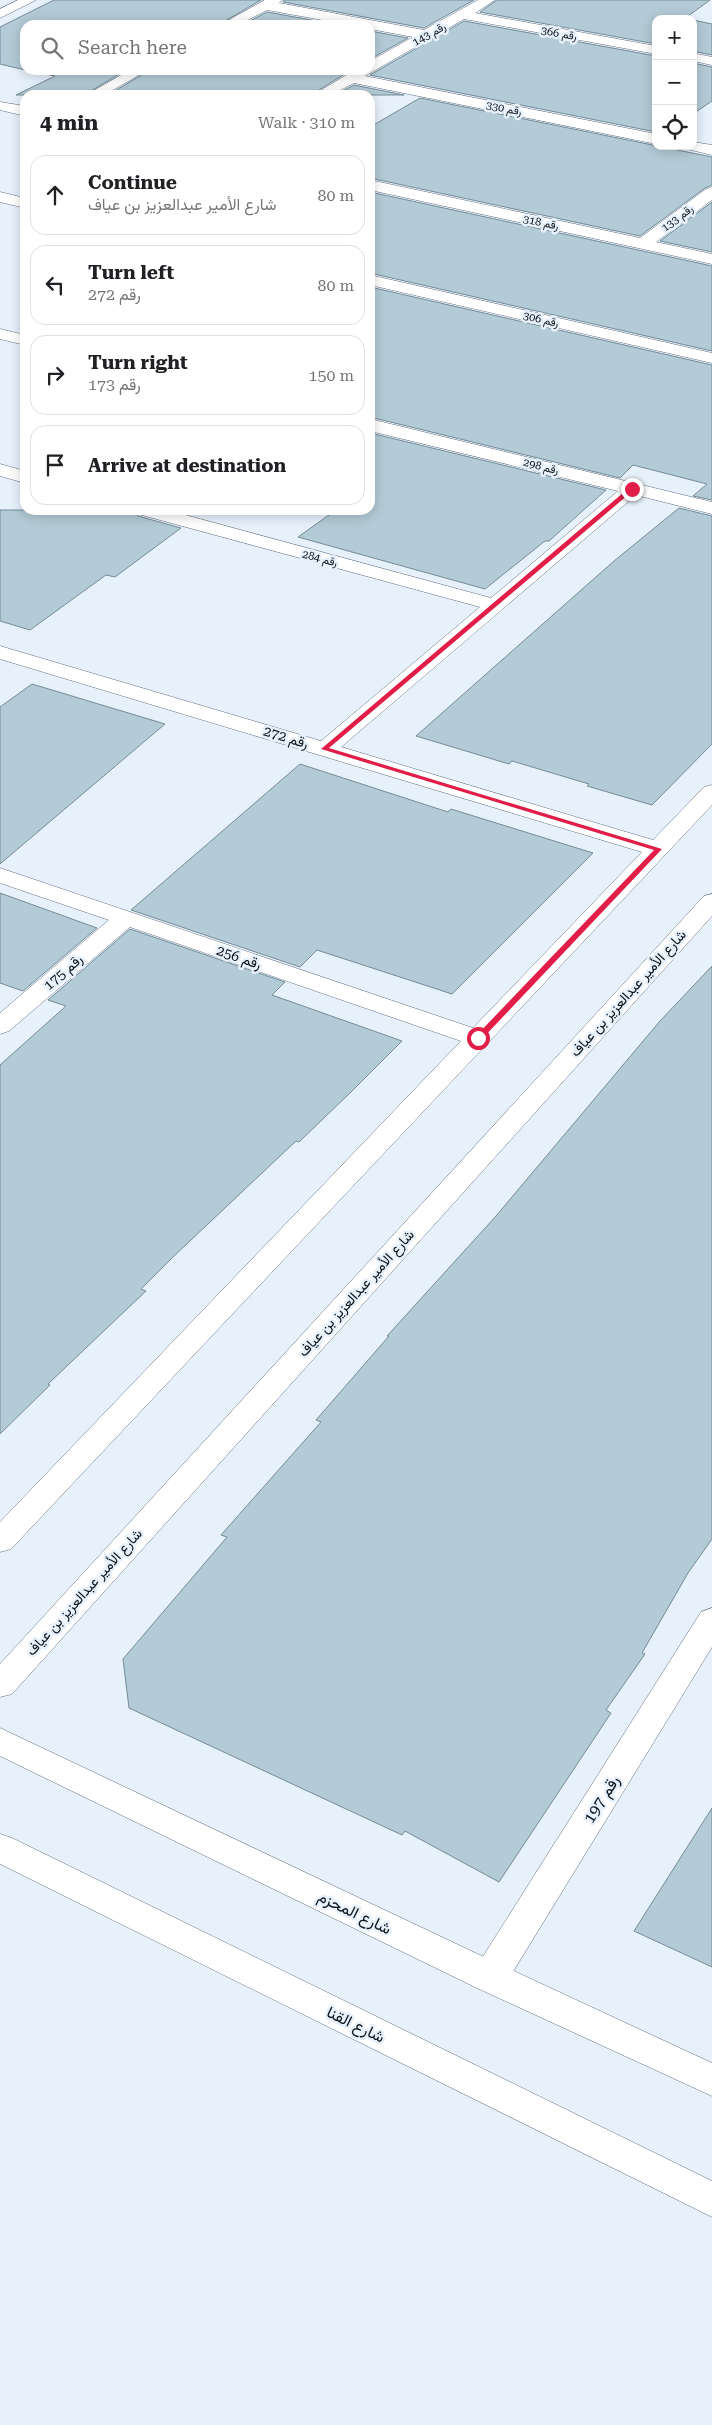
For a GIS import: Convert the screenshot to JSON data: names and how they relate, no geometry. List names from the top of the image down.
{
  "streets": {
    "street": [
      "رقم 366",
      "رقم 143",
      "رقم 330",
      "رقم 133",
      "رقم 318",
      "رقم 306",
      "رقم 298",
      "رقم 284",
      "رقم 272",
      "رقم 256",
      "رقم 175",
      "شارع الأمير عبدالعزيز بن عياف",
      "رقم 197",
      "شارع المحزم",
      "شارع القنا"
    ]
  },
  "crossings": [
    ["رقم 366", "رقم 143"],
    ["رقم 133", "رقم 318"],
    ["رقم 256", "رقم 175"],
    ["رقم 197", "شارع المحزم"]
  ],
  "page": {
    "map_buttons": ["+", "−"],
    "search": "Search here",
    "heading": ["4 min", "Walk · 310 m"],
    "list": [
      ["Continue", "شارع الأمير عبدالعزيز بن عياف", "80 m"],
      ["Turn left", "رقم 272", "80 m"],
      ["Turn right", "رقم 173", "150 m"],
      "Arrive at destination"
    ]
  }
}
